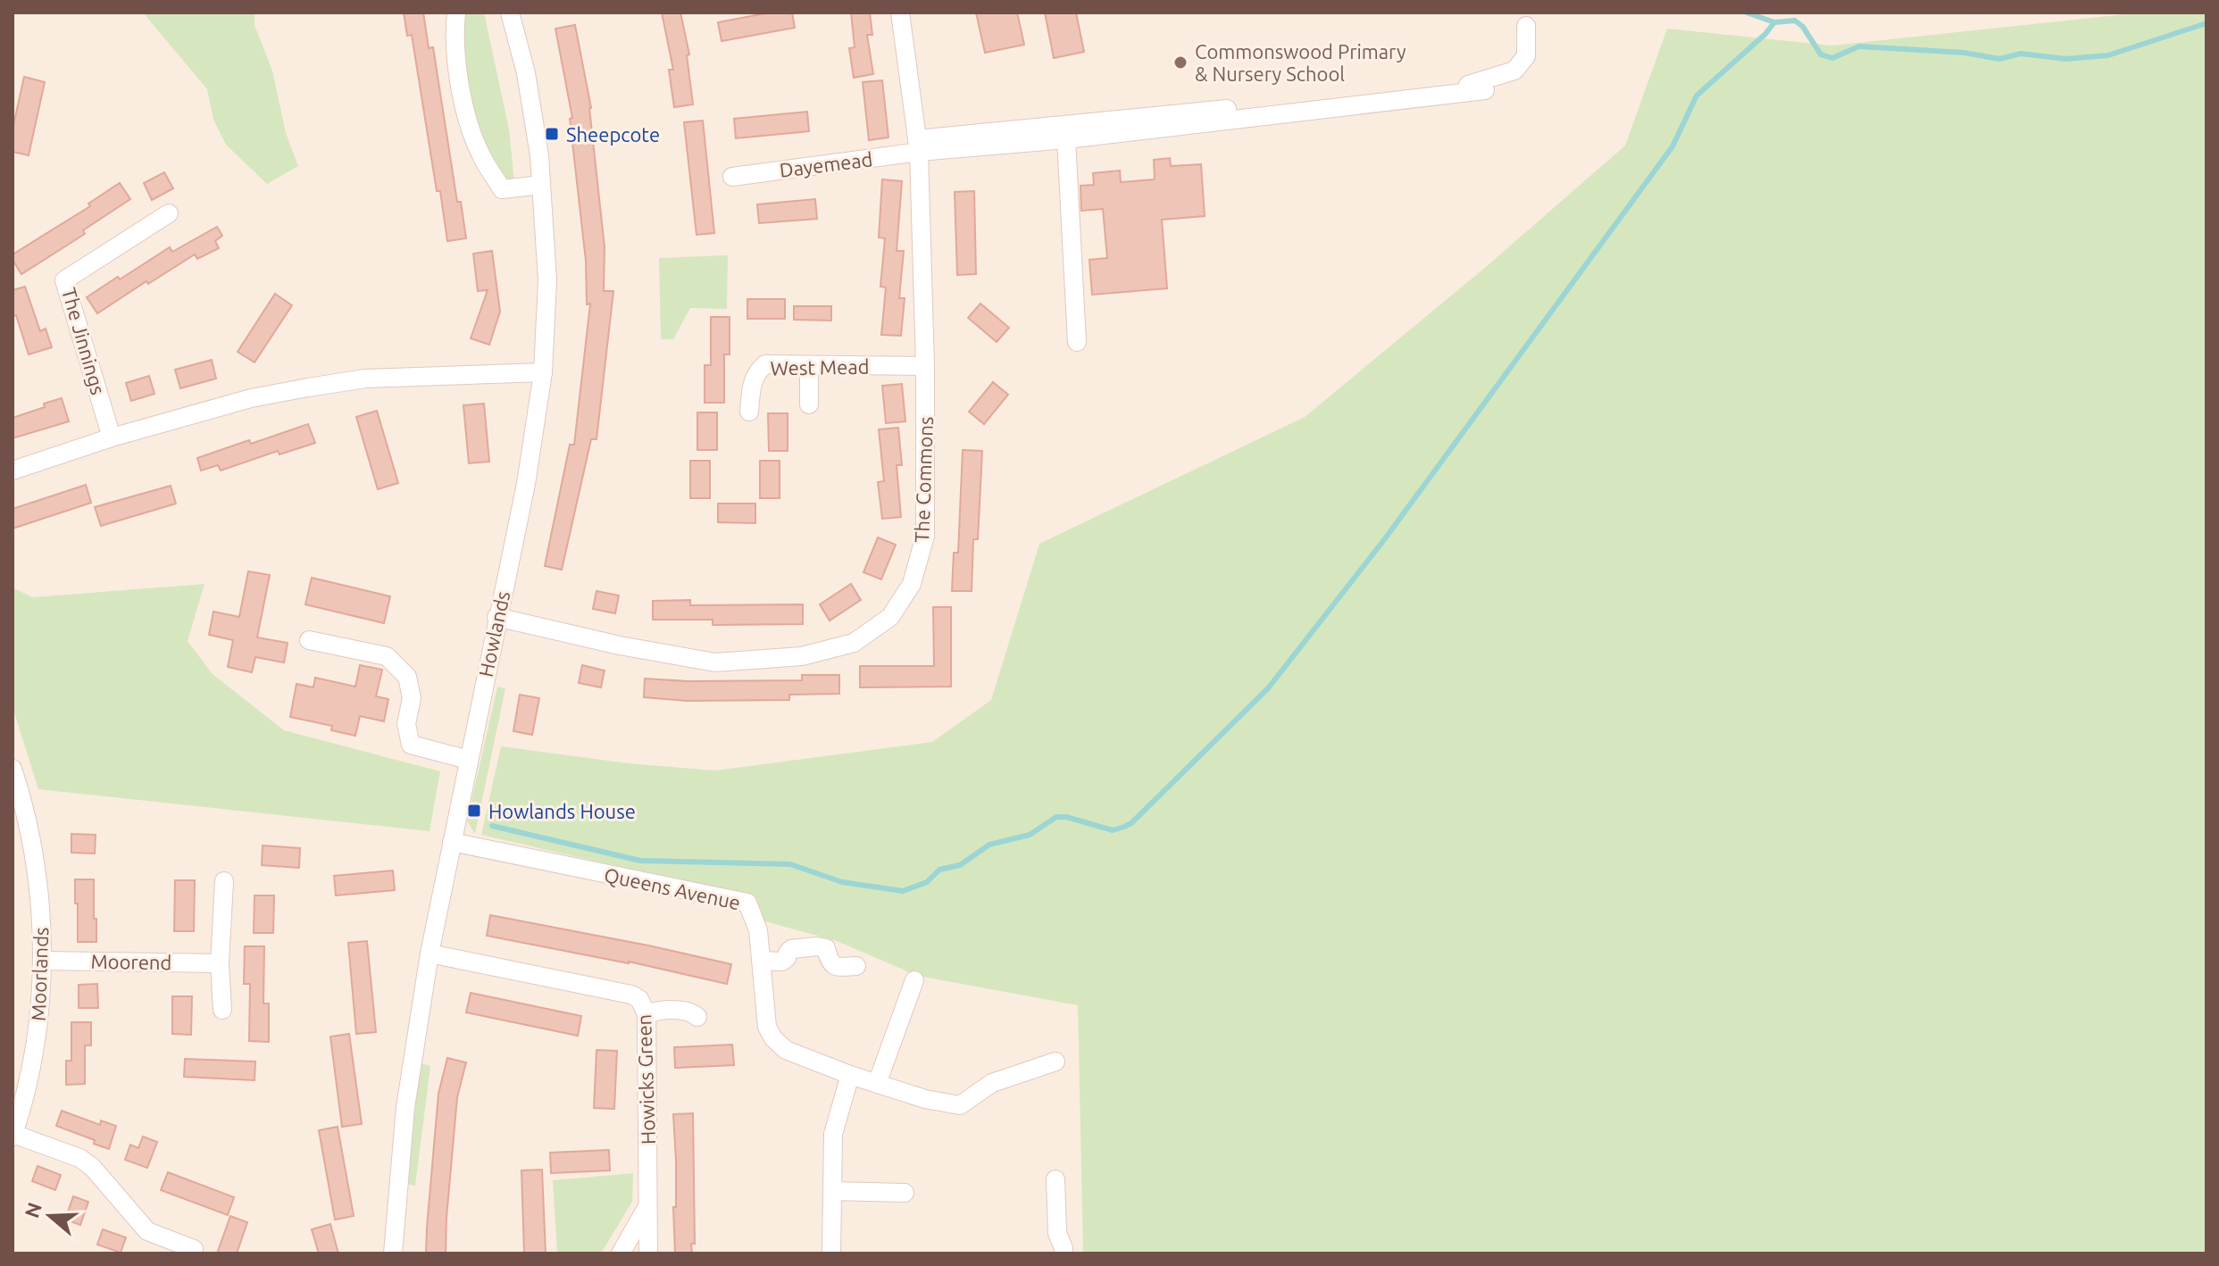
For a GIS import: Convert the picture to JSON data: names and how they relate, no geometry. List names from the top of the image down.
{
  "streets": {
    "street": [
      "Dayemead",
      "The Jinnings",
      "West Mead",
      "The Commons",
      "Howlands",
      "Queens Avenue",
      "Moorend",
      "Moorlands",
      "Howicks Green"
    ]
  },
  "crossings": [
    ["Dayemead", "The Commons"],
    ["West Mead", "The Commons"],
    ["The Commons", "Howlands"],
    ["Howlands", "Queens Avenue"],
    ["Howlands", "Howicks Green"],
    ["Moorend", "Moorlands"]
  ],
  "places": {
    "other": ["Commonswood Primary & Nursery School"],
    "transit": ["Sheepcote", "Howlands House"]
  },
  "north": "left"
}
